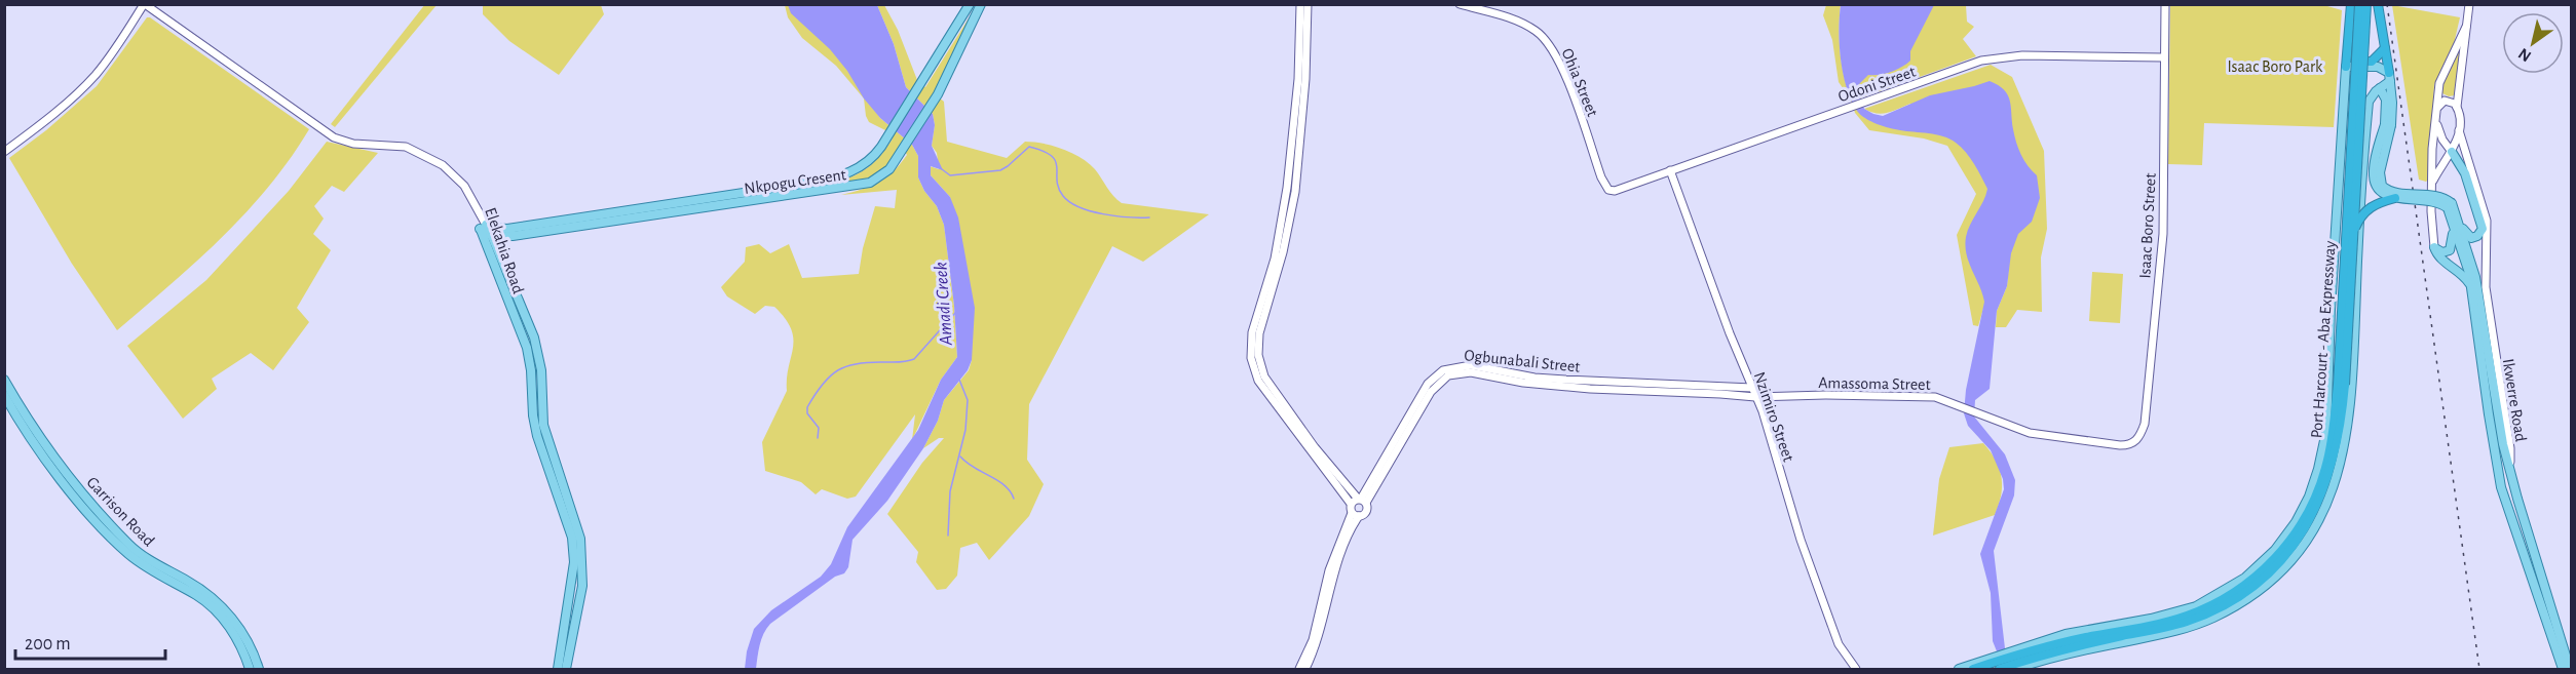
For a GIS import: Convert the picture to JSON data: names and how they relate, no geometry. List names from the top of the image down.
{
  "streets": {
    "highway": ["Port Harcourt - Aba Expressway"],
    "main road": [
      "Nkpogu Cresent",
      "Elekahia Road",
      "Ikwerre Road",
      "Garrison Road"
    ],
    "street": [
      "Ohia Street",
      "Odoni Street",
      "Isaac Boro Street",
      "Ogbunabali Street",
      "Amassoma Street",
      "Nzimiro Street"
    ]
  },
  "crossings": [
    ["Ohia Street", "Odoni Street"],
    ["Odoni Street", "Isaac Boro Street"],
    ["Odoni Street", "Nzimiro Street"],
    ["Nkpogu Cresent", "Elekahia Road"],
    ["Isaac Boro Street", "Amassoma Street"],
    ["Ogbunabali Street", "Amassoma Street"],
    ["Ogbunabali Street", "Nzimiro Street"],
    ["Amassoma Street", "Nzimiro Street"]
  ],
  "water": ["Amadi Creek"],
  "parks": ["Isaac Boro Park"],
  "scale_bar": "200 m",
  "north": "bottom left"
}
